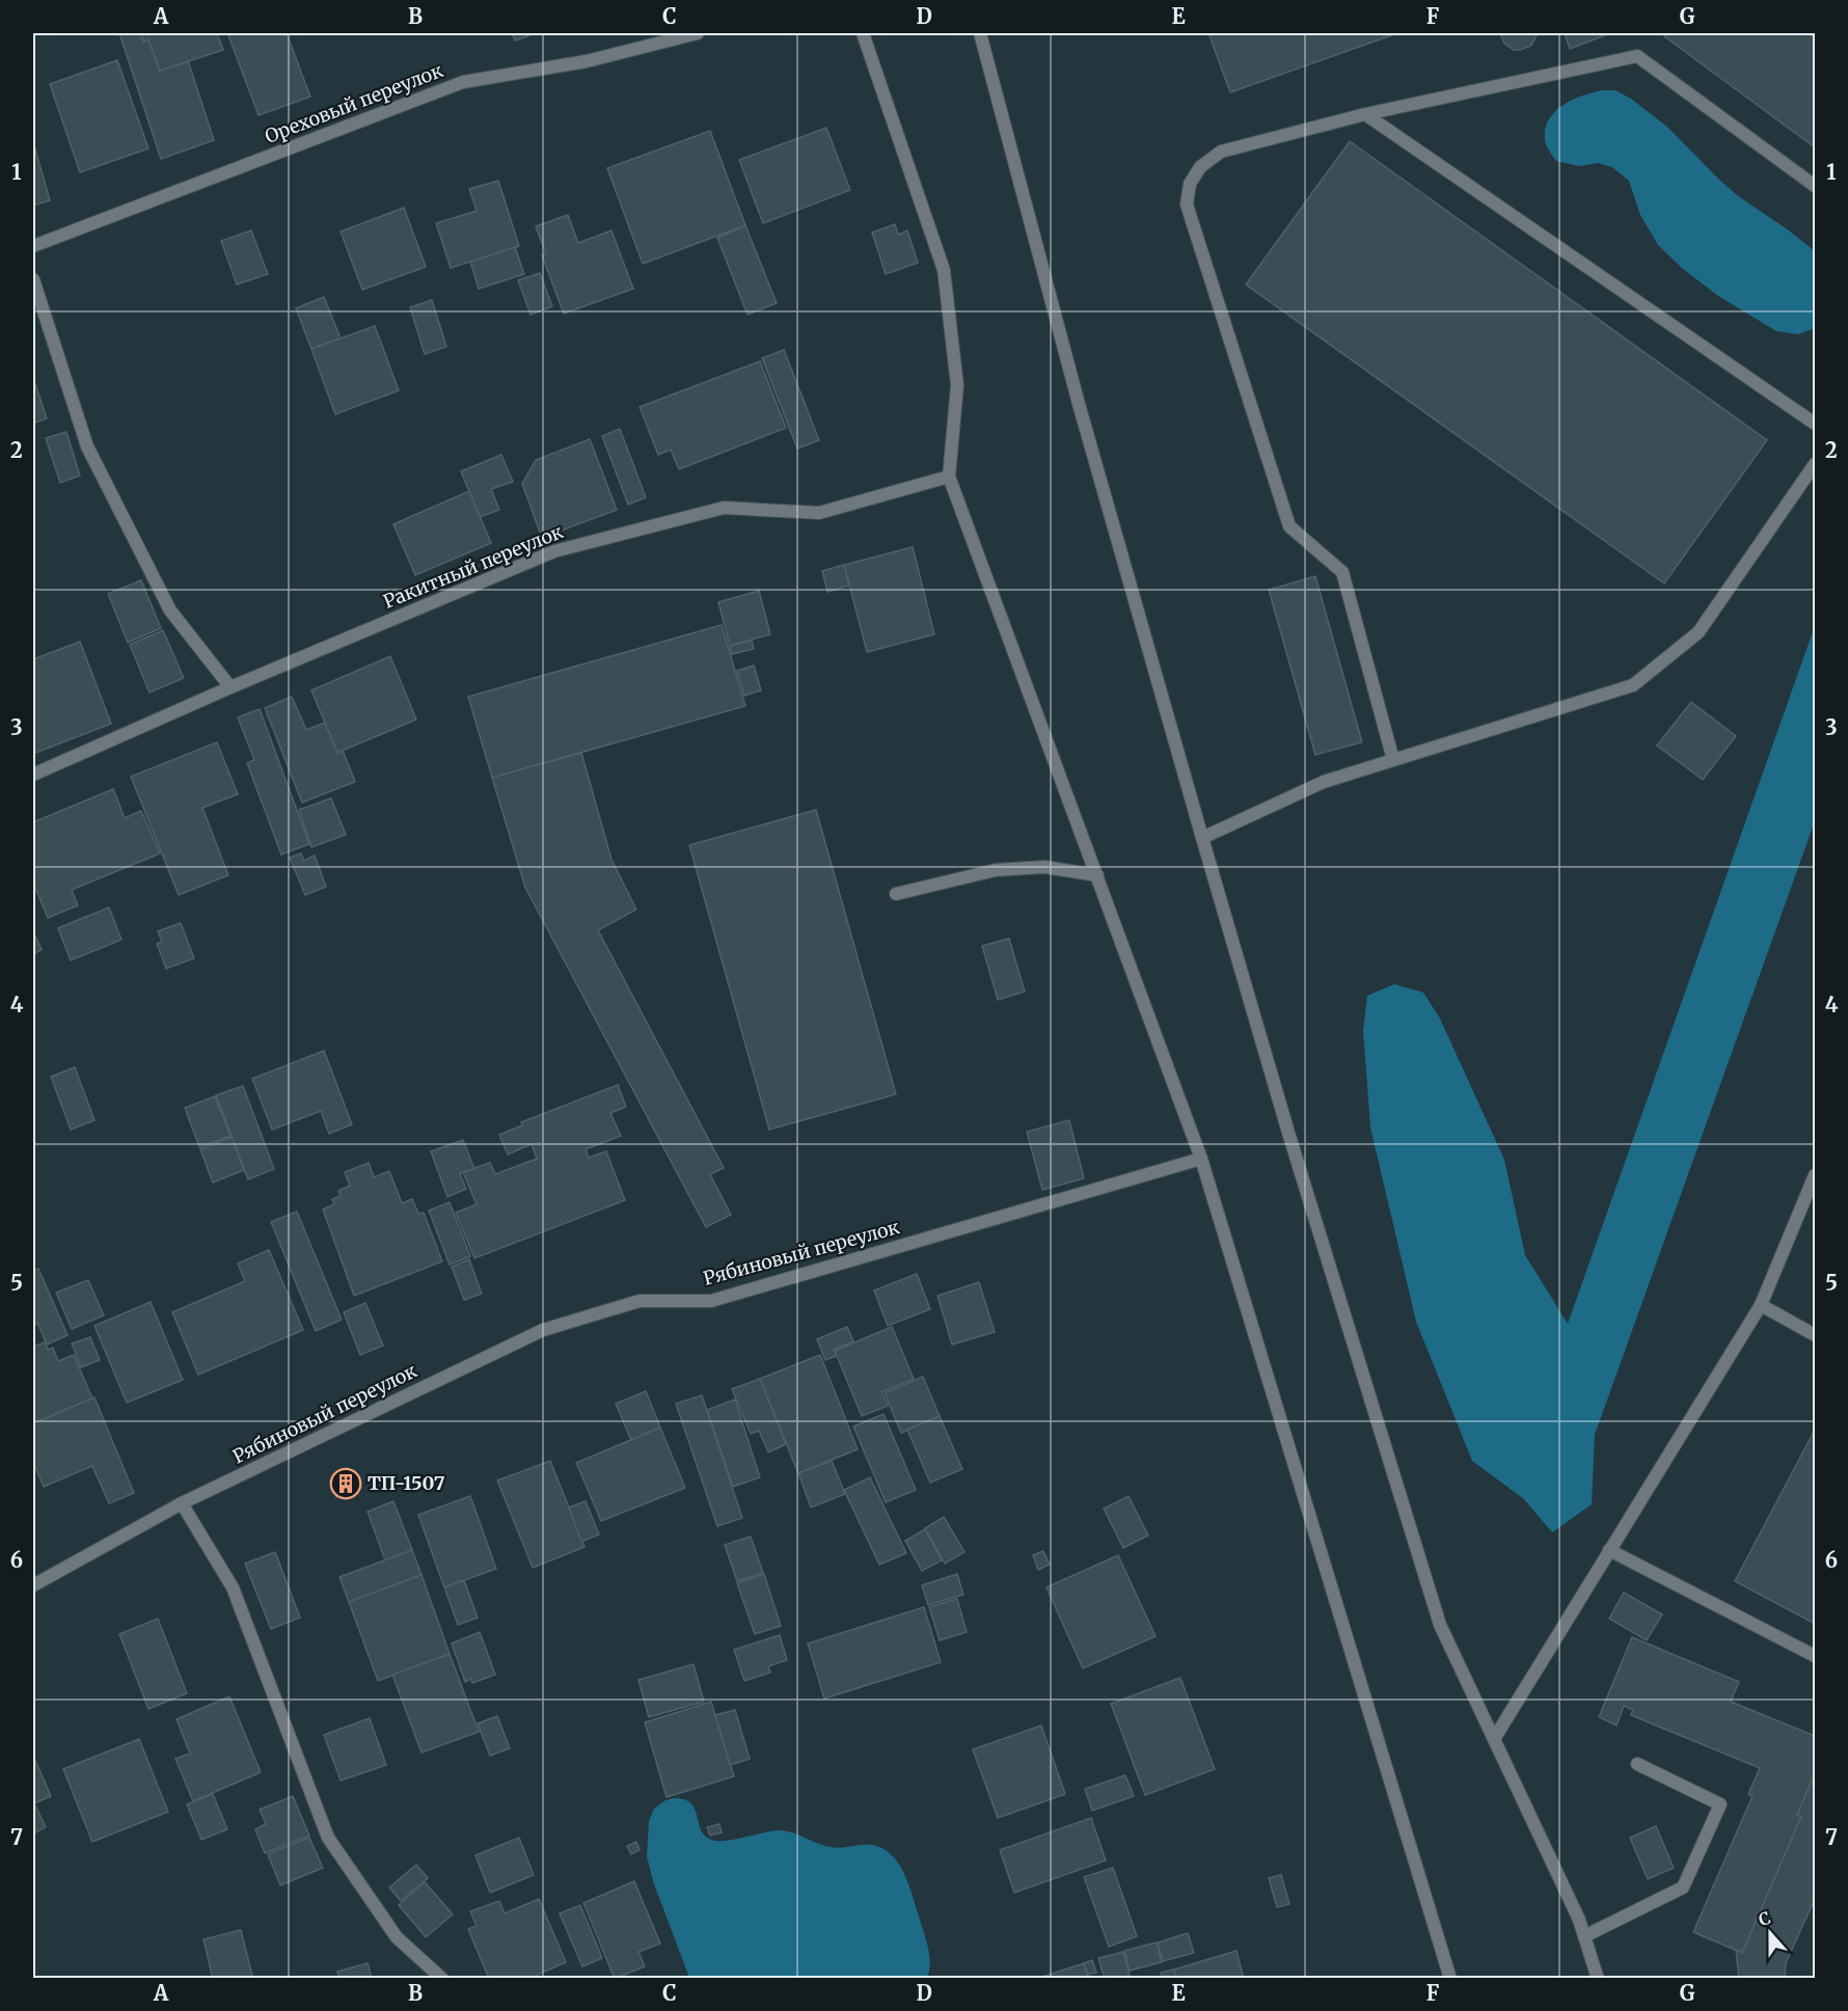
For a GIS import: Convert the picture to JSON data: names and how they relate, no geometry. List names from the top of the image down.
{
  "streets": {
    "street": ["Ореховый переулок", "Ракитный переулок", "Рябиновый переулок"]
  },
  "places": {
    "building": ["ТП-1507"]
  },
  "north": "top",
  "grid": {
    "columns": [
      "A",
      "B",
      "C",
      "D",
      "E",
      "F",
      "G"
    ],
    "rows": [
      "1",
      "2",
      "3",
      "4",
      "5",
      "6",
      "7"
    ]
  }
}
